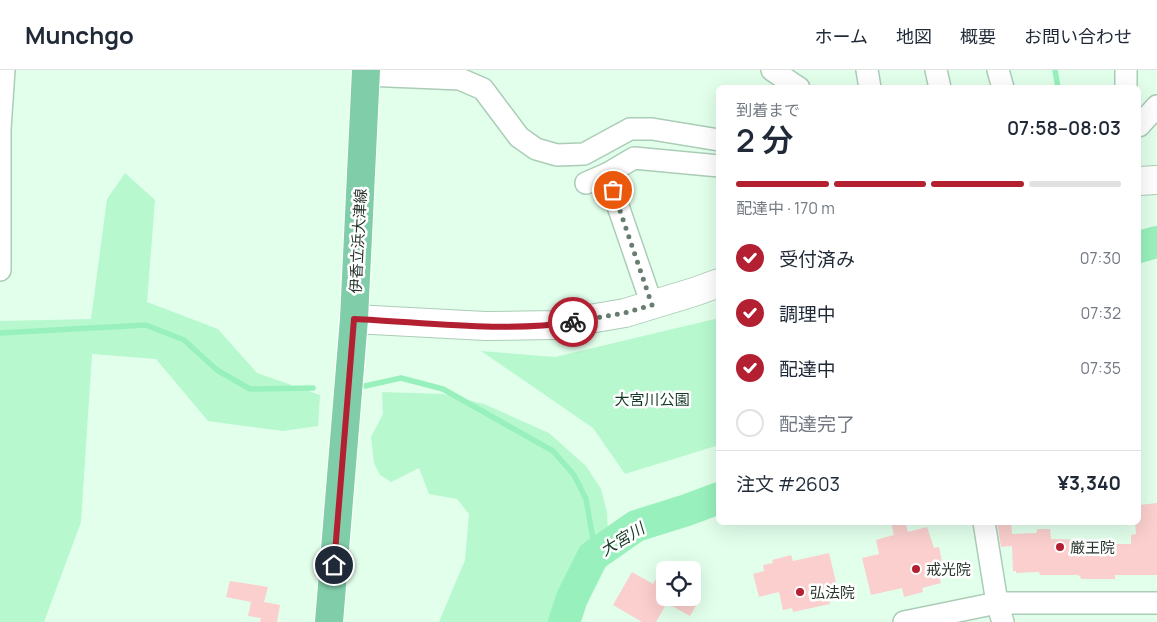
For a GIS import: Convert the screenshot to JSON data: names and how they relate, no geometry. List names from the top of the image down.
{
  "streets": {
    "main road": ["伊香立浜大津線"]
  },
  "water": ["大宮川"],
  "parks": ["大宮川公園"],
  "places": ["厳王院", "戒光院", "弘法院"],
  "page": {
    "header": "Munchgo",
    "nav": [
      "ホーム",
      "地図",
      "概要",
      "お問い合わせ"
    ],
    "heading": ["2 分", "到着まで", "07:58–08:03"],
    "panel": ["注文 #2603", "¥3,340"],
    "bar": "配達中 · 170 m",
    "list": [
      ["受付済み", "07:30"],
      ["調理中", "07:32"],
      ["配達中", "07:35"],
      "配達完了"
    ]
  }
}
